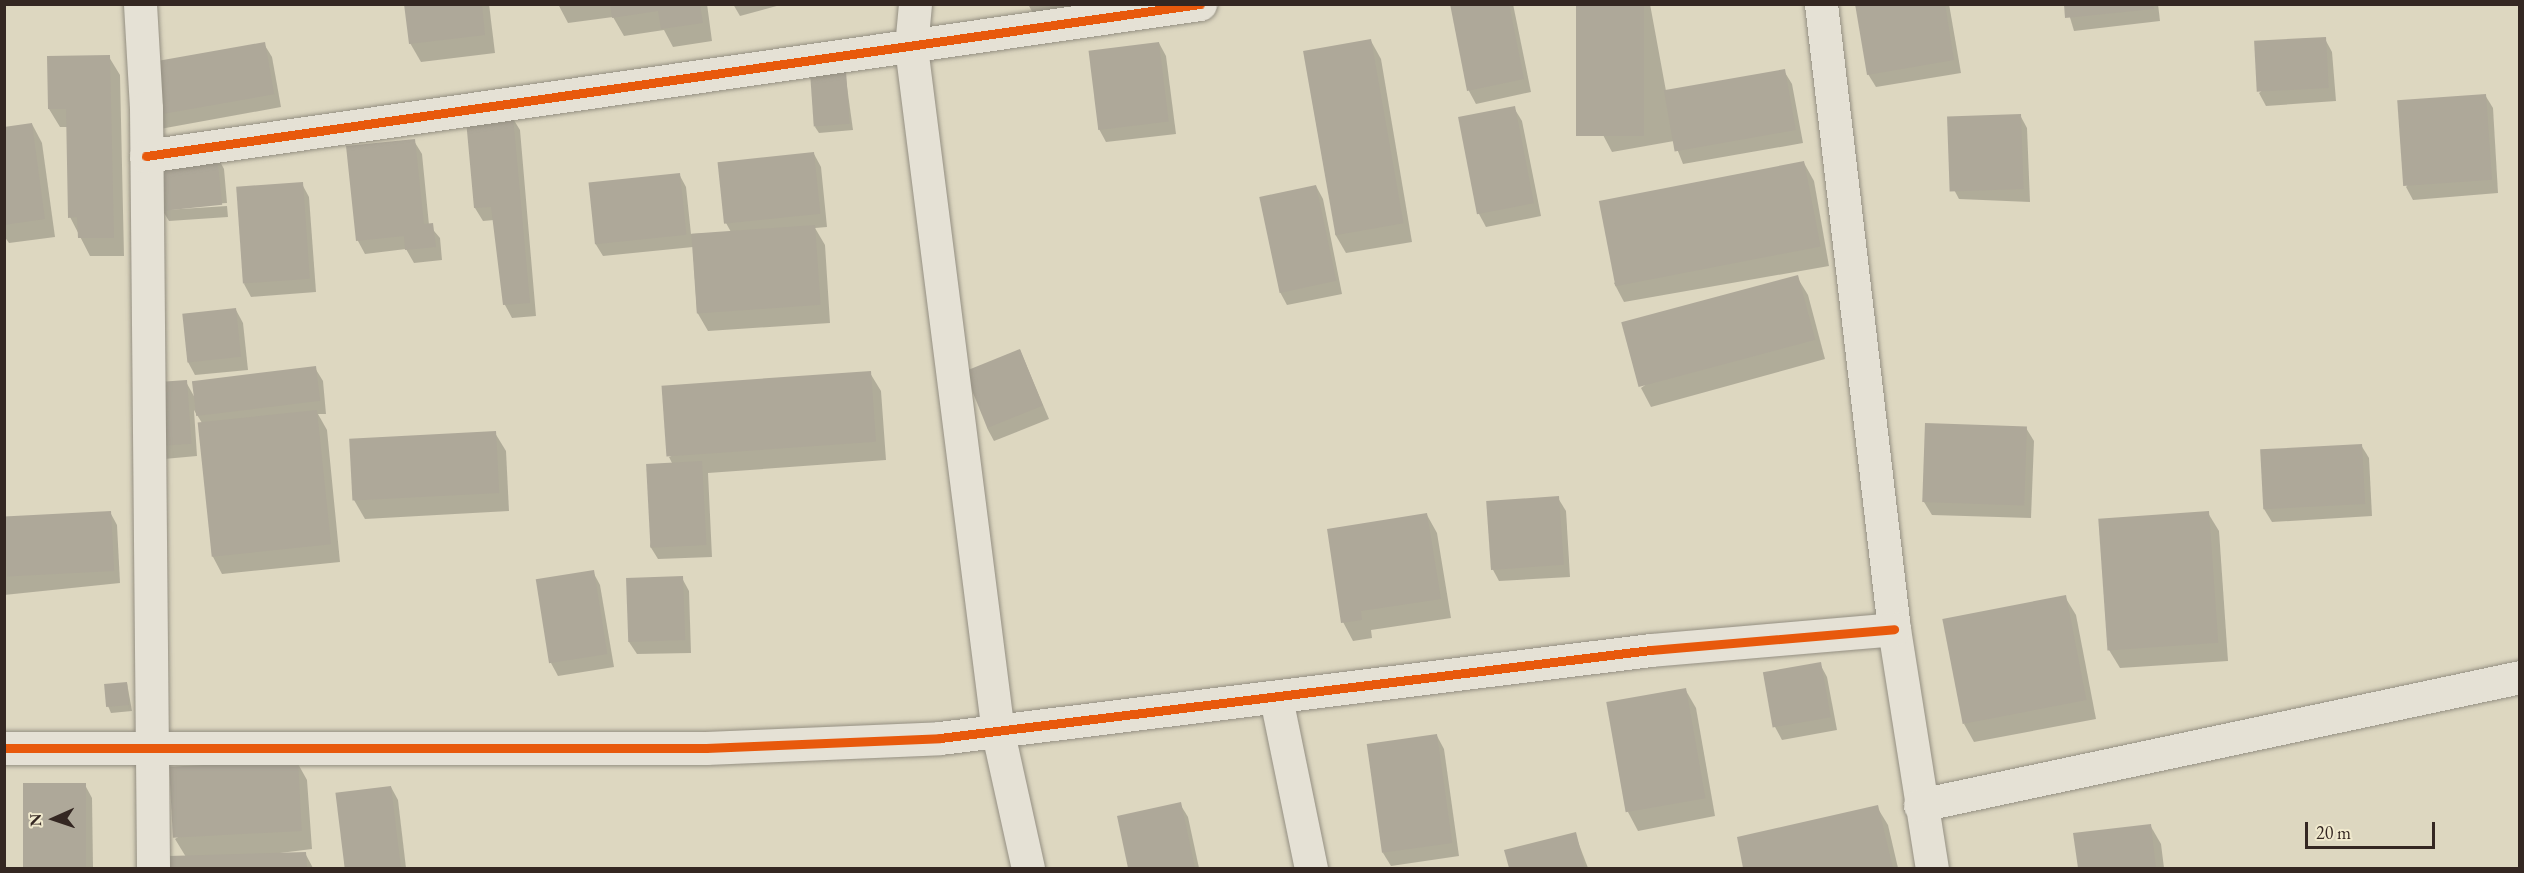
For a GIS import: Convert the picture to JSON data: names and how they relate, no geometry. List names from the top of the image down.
{
  "scale_bar": "20 m",
  "north": "left"
}
